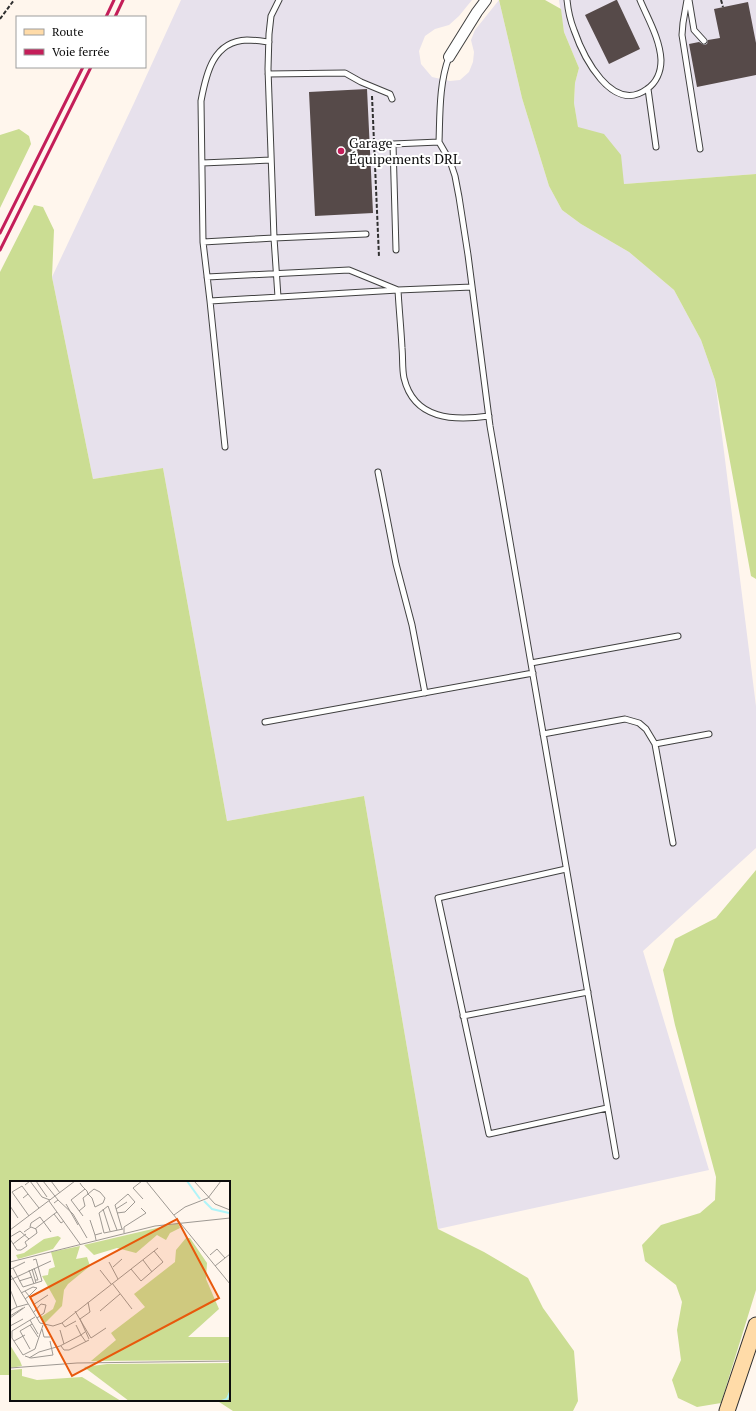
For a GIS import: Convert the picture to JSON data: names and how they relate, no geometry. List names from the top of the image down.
{
  "places": ["Garage - Équipements DRL"],
  "legend": ["Route", "Voie ferrée"]
}
